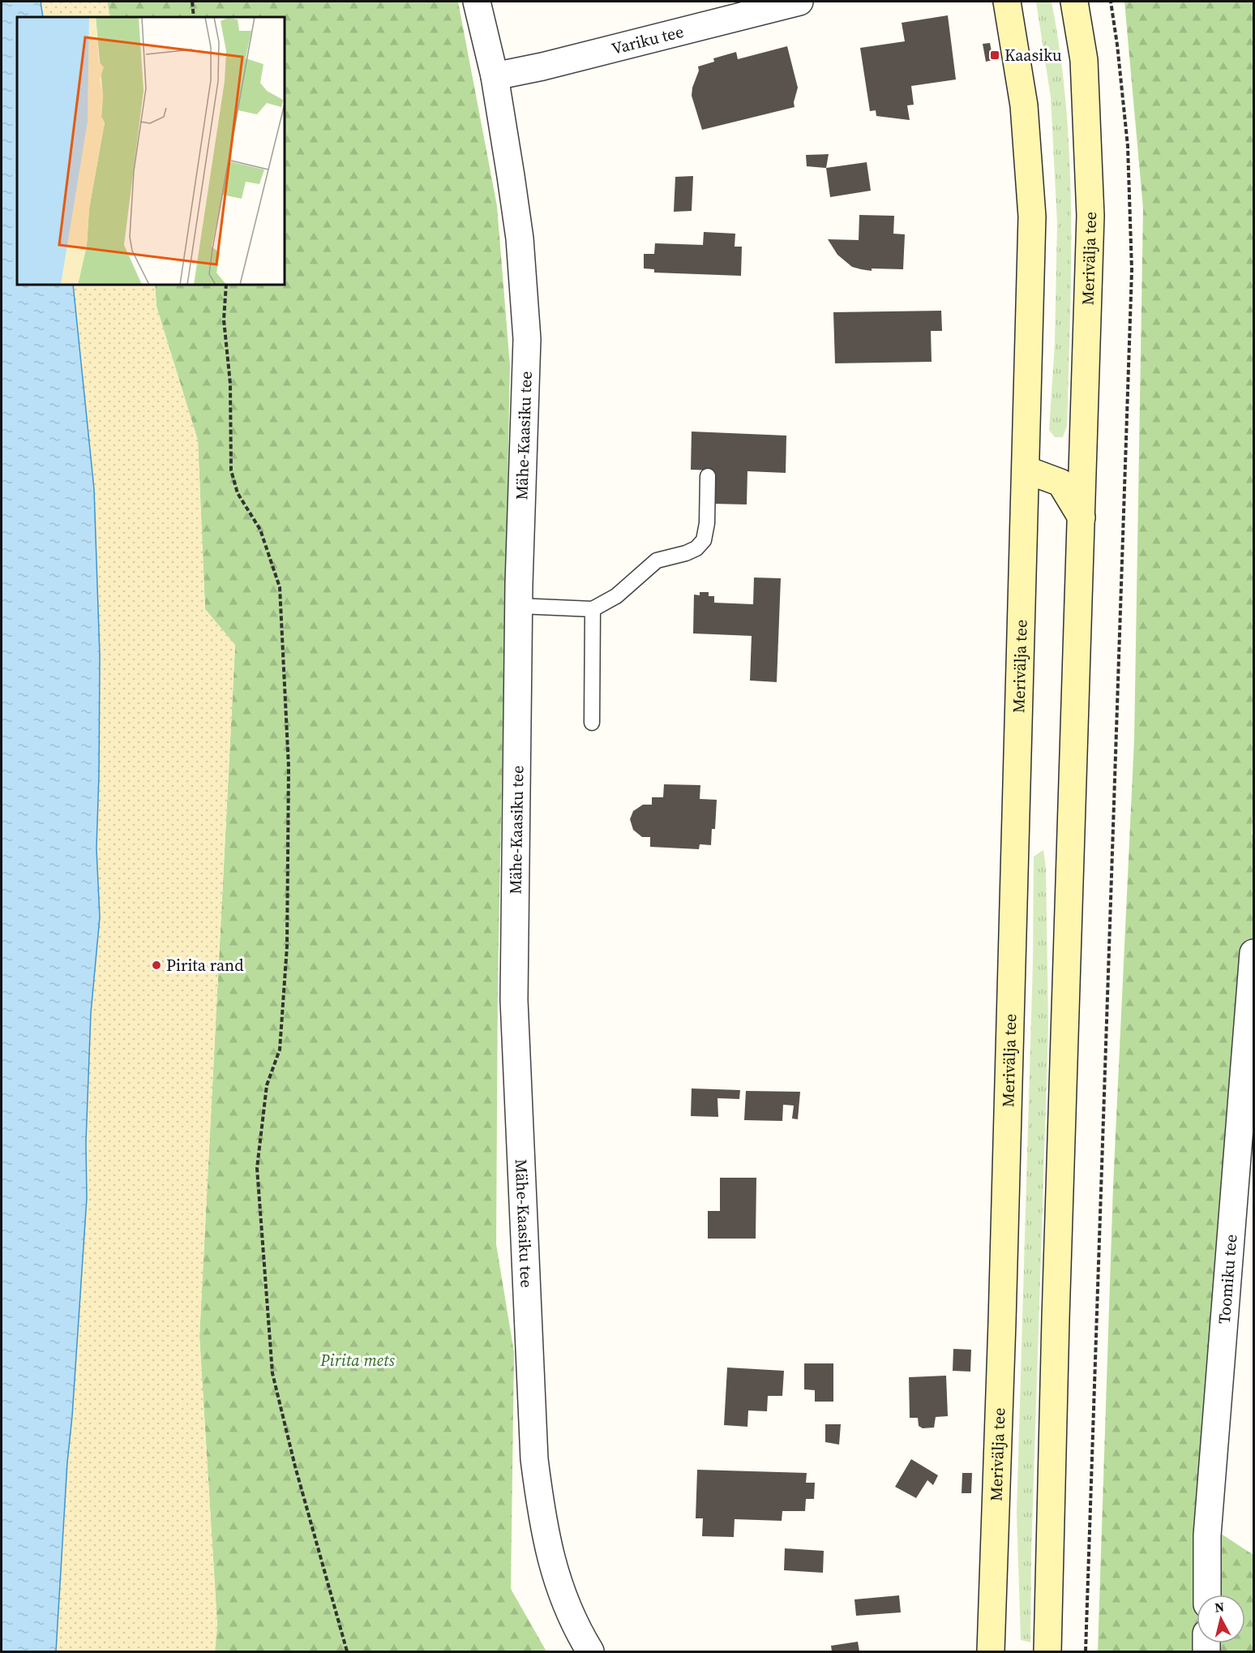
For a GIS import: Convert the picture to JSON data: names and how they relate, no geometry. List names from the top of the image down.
{
  "streets": {
    "main road": ["Merivälja tee"],
    "street": ["Variku tee", "Mähe-Kaasiku tee", "Toomiku tee"]
  },
  "crossings": [
    ["Variku tee", "Mähe-Kaasiku tee"]
  ],
  "parks": ["Pirita mets"],
  "places": {
    "transit": ["Kaasiku"],
    "other": ["Pirita rand"]
  },
  "north": "top"
}
